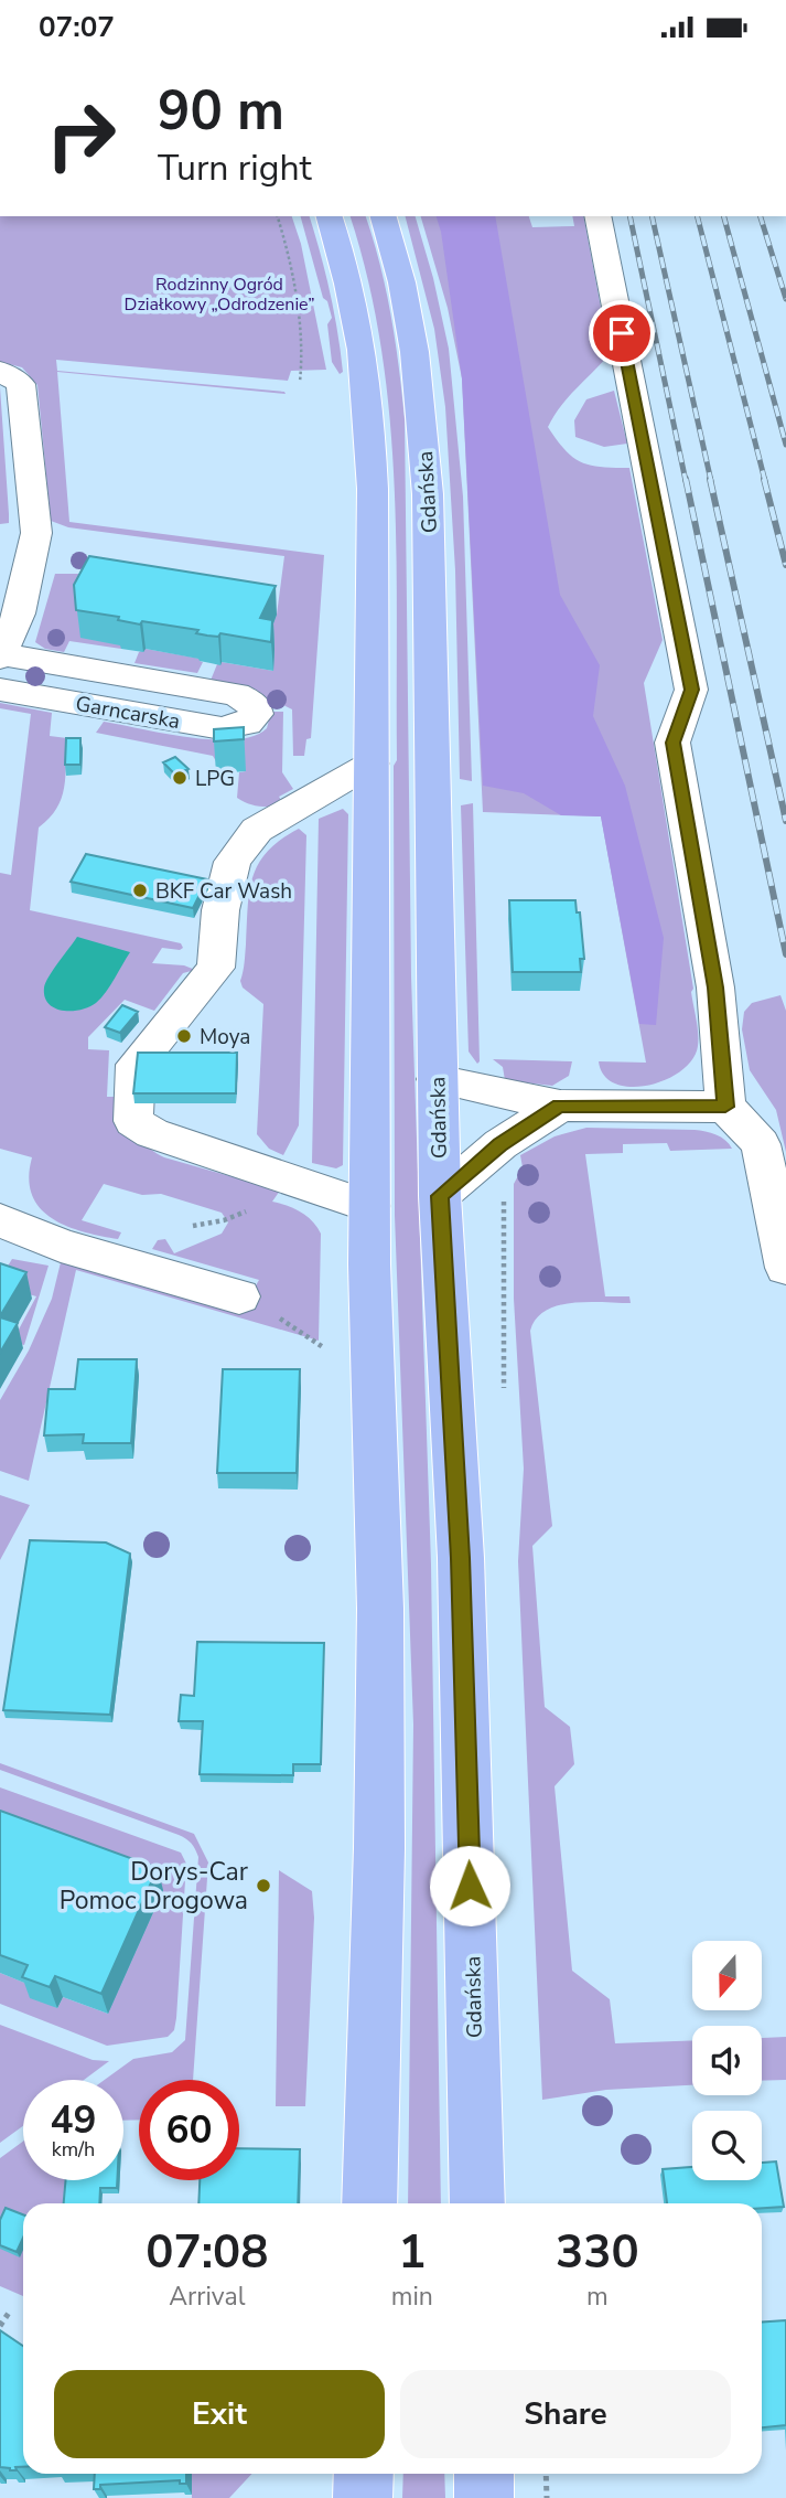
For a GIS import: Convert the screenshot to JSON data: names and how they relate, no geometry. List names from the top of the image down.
{
  "streets": {
    "main road": ["Gdańska"],
    "street": ["Garncarska"]
  },
  "parks": ["Rodzinny Ogród Działkowy „Odrodzenie”"],
  "places": [
    "LPG",
    "BKF Car Wash",
    "Moya",
    "Dorys-Car Pomoc Drogowa"
  ],
  "north": "bottom",
  "page": {
    "status": "07:07",
    "turn": ["90 m", "Turn right"],
    "speed": "49 km/h",
    "limit": "60",
    "eta": [
      "07:08",
      "Arrival",
      "1",
      "min",
      "330",
      "m"
    ],
    "buttons": ["Exit", "Share"]
  }
}
